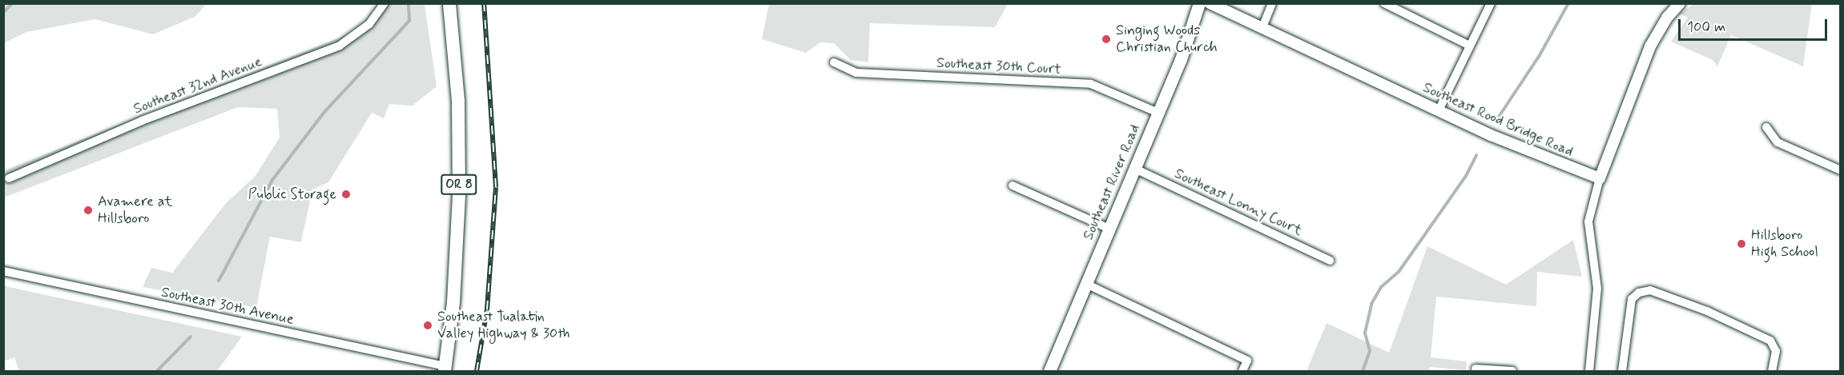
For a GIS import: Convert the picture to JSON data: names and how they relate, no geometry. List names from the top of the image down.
{
  "streets": {
    "main road": ["Southeast River Road", "OR 8"],
    "street": [
      "Southeast 30th Court",
      "Southeast 32nd Avenue",
      "Southeast Rood Bridge Road",
      "Southeast Lonny Court",
      "Southeast 30th Avenue"
    ]
  },
  "crossings": [
    ["Southeast 30th Court", "Southeast River Road"],
    ["Southeast River Road", "Southeast Lonny Court"],
    ["OR 8", "Southeast 30th Avenue"]
  ],
  "places": [
    "Singing Woods Christian Church",
    "Public Storage",
    "Avamere at Hillsboro",
    "Hillsboro High School",
    "Southeast Tualatin Valley Highway & 30th"
  ],
  "scale_bar": "100 m"
}
